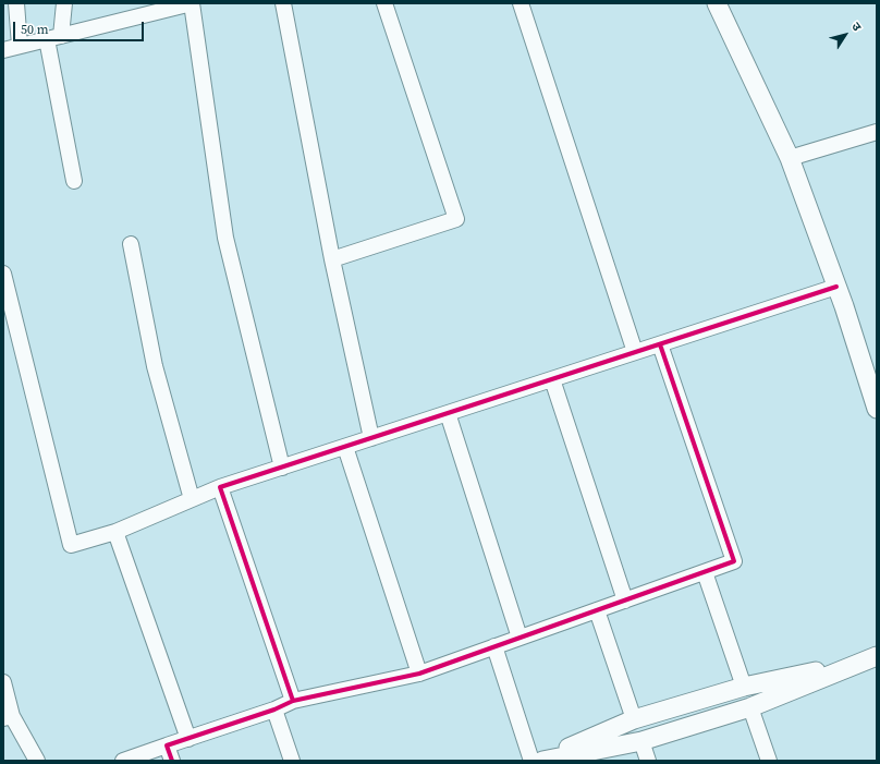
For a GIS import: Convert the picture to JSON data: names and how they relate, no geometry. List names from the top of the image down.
{
  "scale_bar": "50 m",
  "north": "top right"
}
